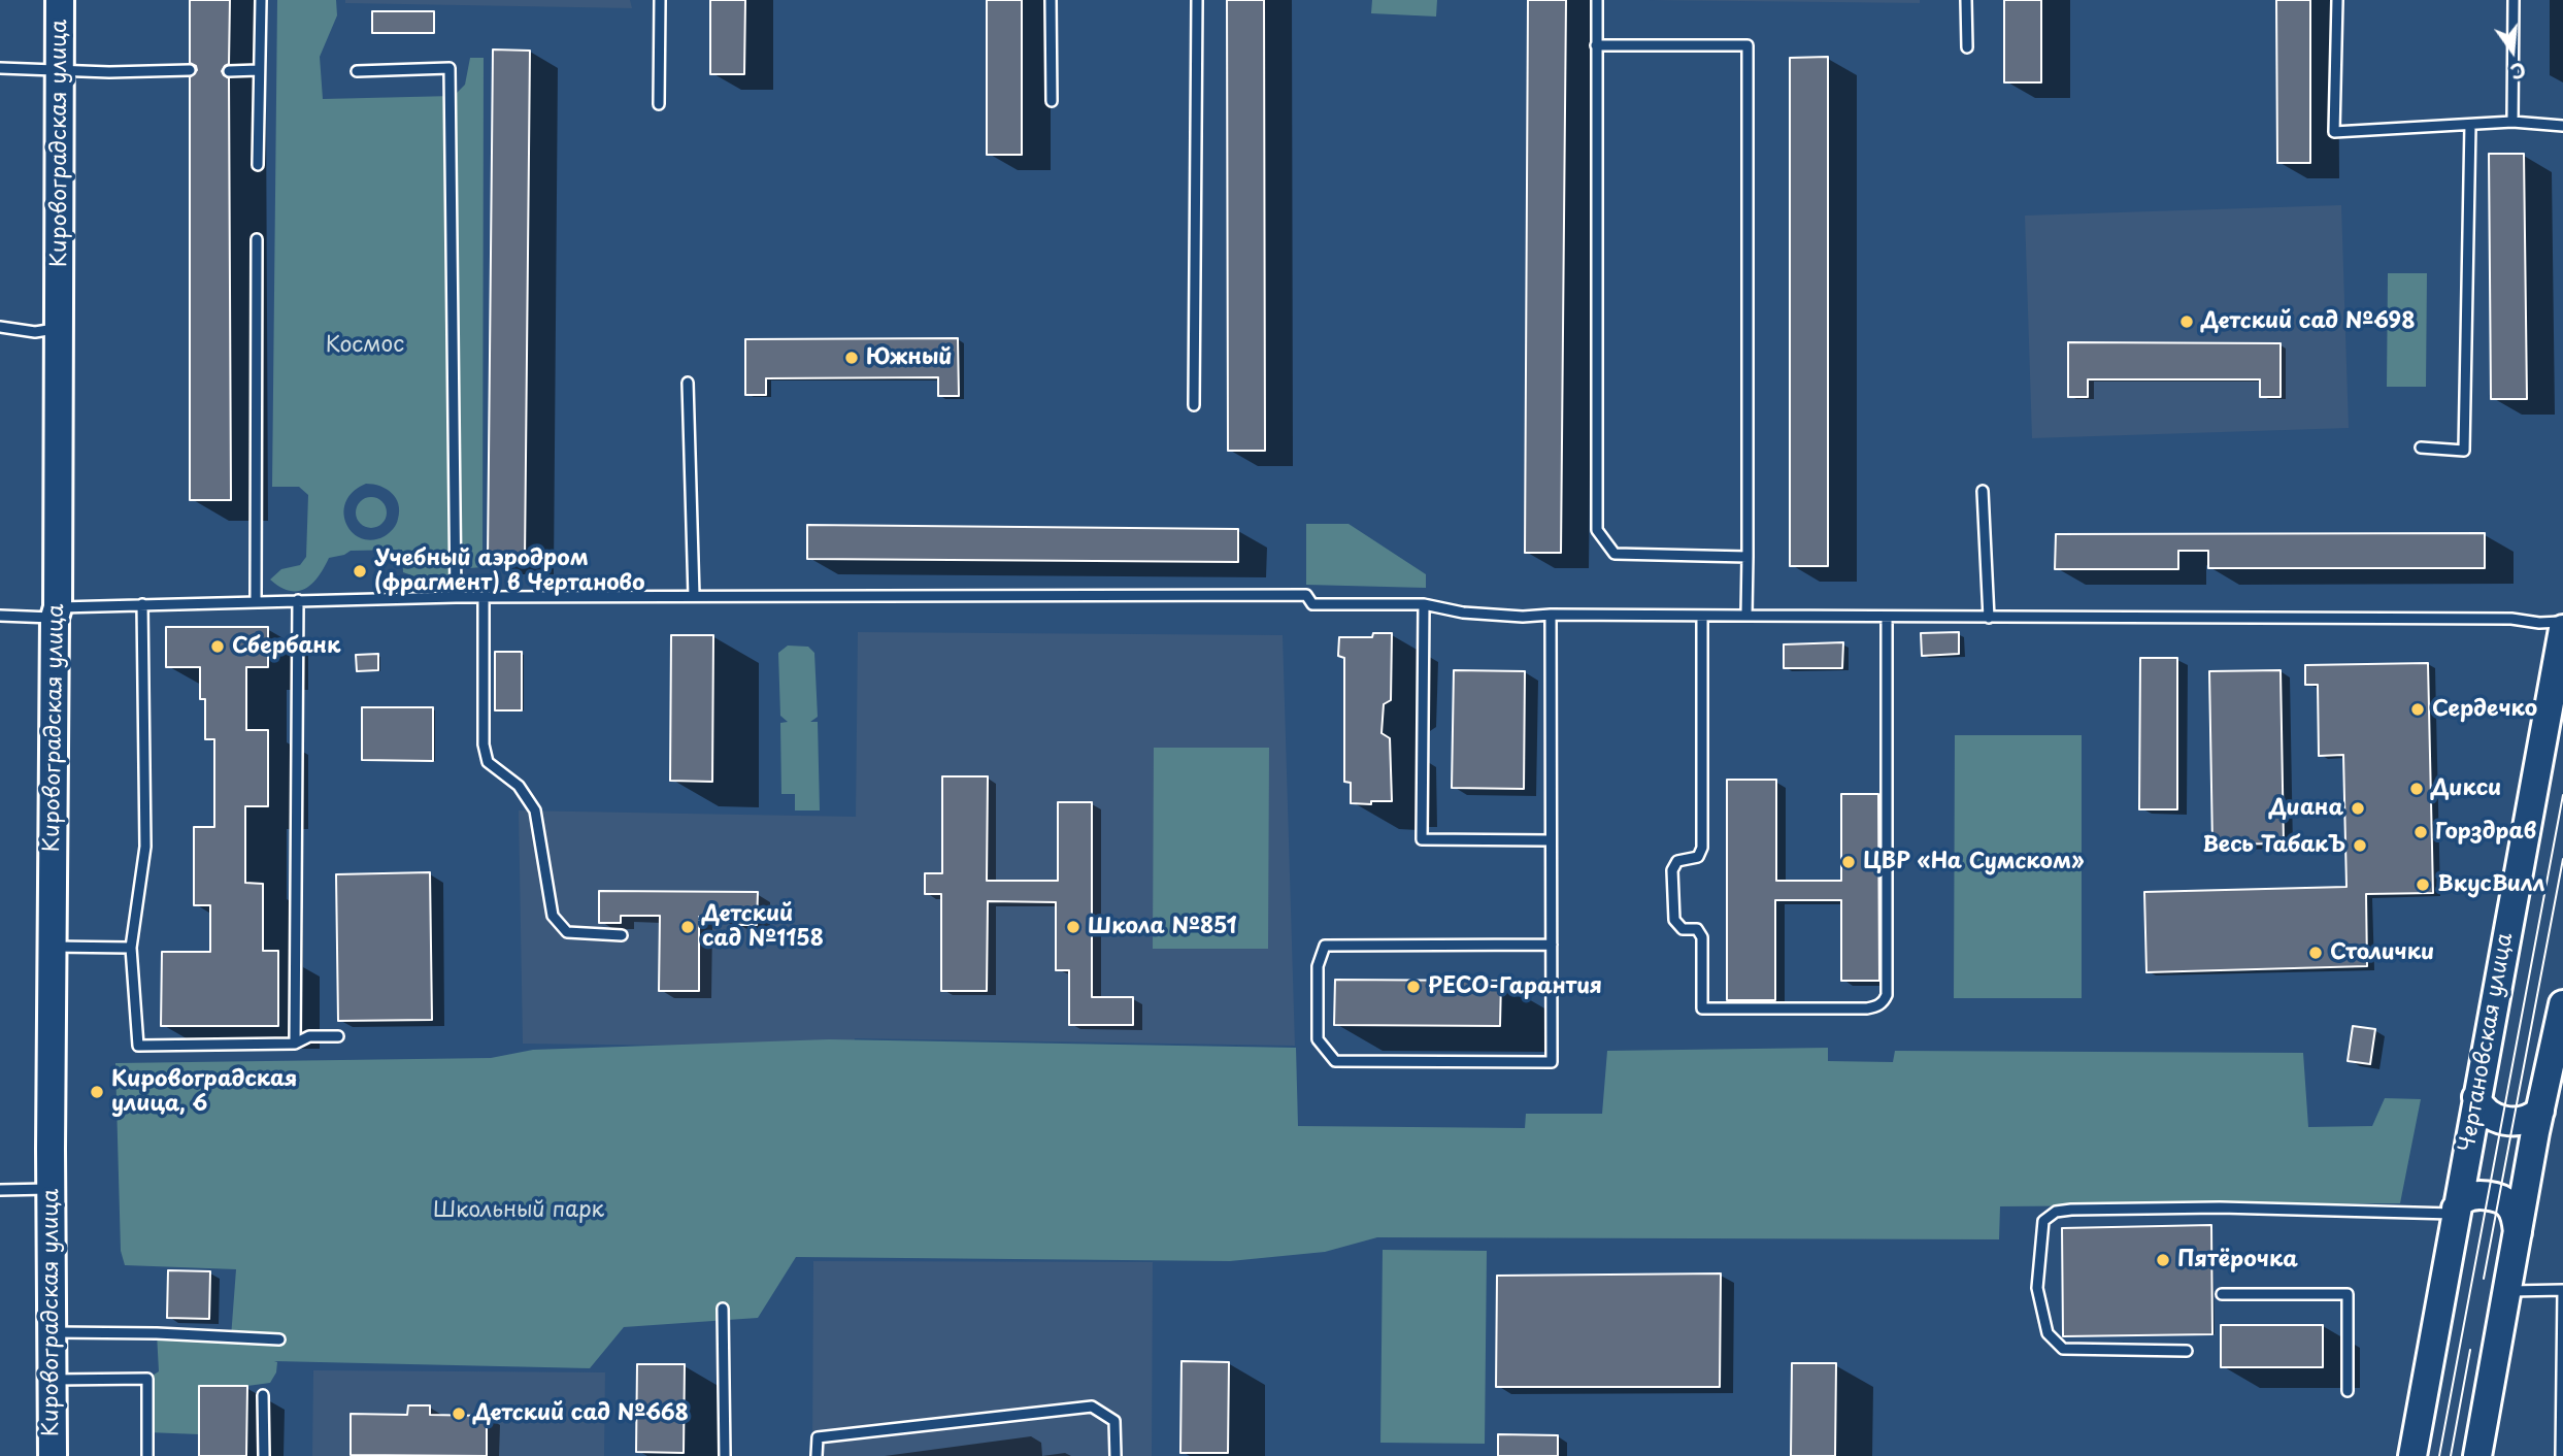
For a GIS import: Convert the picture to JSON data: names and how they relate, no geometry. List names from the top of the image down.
{
  "streets": {
    "main road": ["Кировоградская улица", "Чертановская улица"]
  },
  "parks": ["Космос", "Школьный парк"],
  "places": [
    "Детский сад №698",
    "Южный",
    "Учебный аэродром (фрагмент) в Чертаново",
    "Сбербанк",
    "Сердечко",
    "Дикси",
    "Диана",
    "Горздрав",
    "Весь ТабакЪ",
    "ЦВР «На Сумском»",
    "ВкусВилл",
    "Детский сад №1158",
    "Школа №851",
    "Столички",
    "РЕСО-Гарантия",
    "Кировоградская улица, 6",
    "Пятёрочка",
    "Детский сад №668"
  ],
  "north": "bottom"
}
